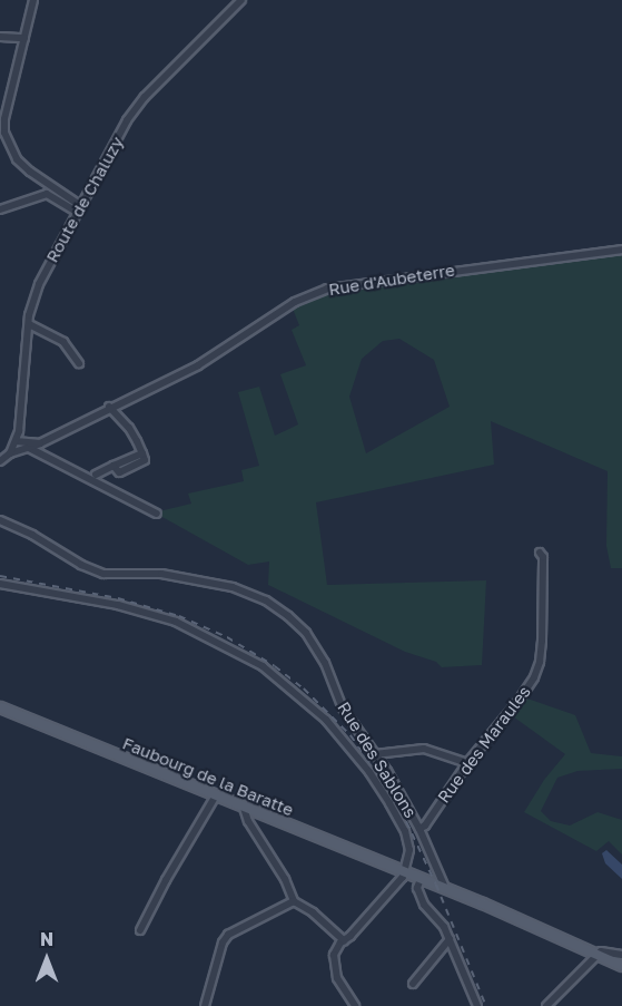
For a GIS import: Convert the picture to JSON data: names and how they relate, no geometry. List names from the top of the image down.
{
  "streets": {
    "main road": ["Faubourg de la Baratte"],
    "street": [
      "Route de Chaluzy",
      "Rue d'Aubeterre",
      "Rue des Maraules",
      "Rue des Sablons"
    ]
  },
  "crossings": [
    ["Route de Chaluzy", "Rue d'Aubeterre"],
    ["Rue des Maraules", "Rue des Sablons"]
  ],
  "north": "top"
}
